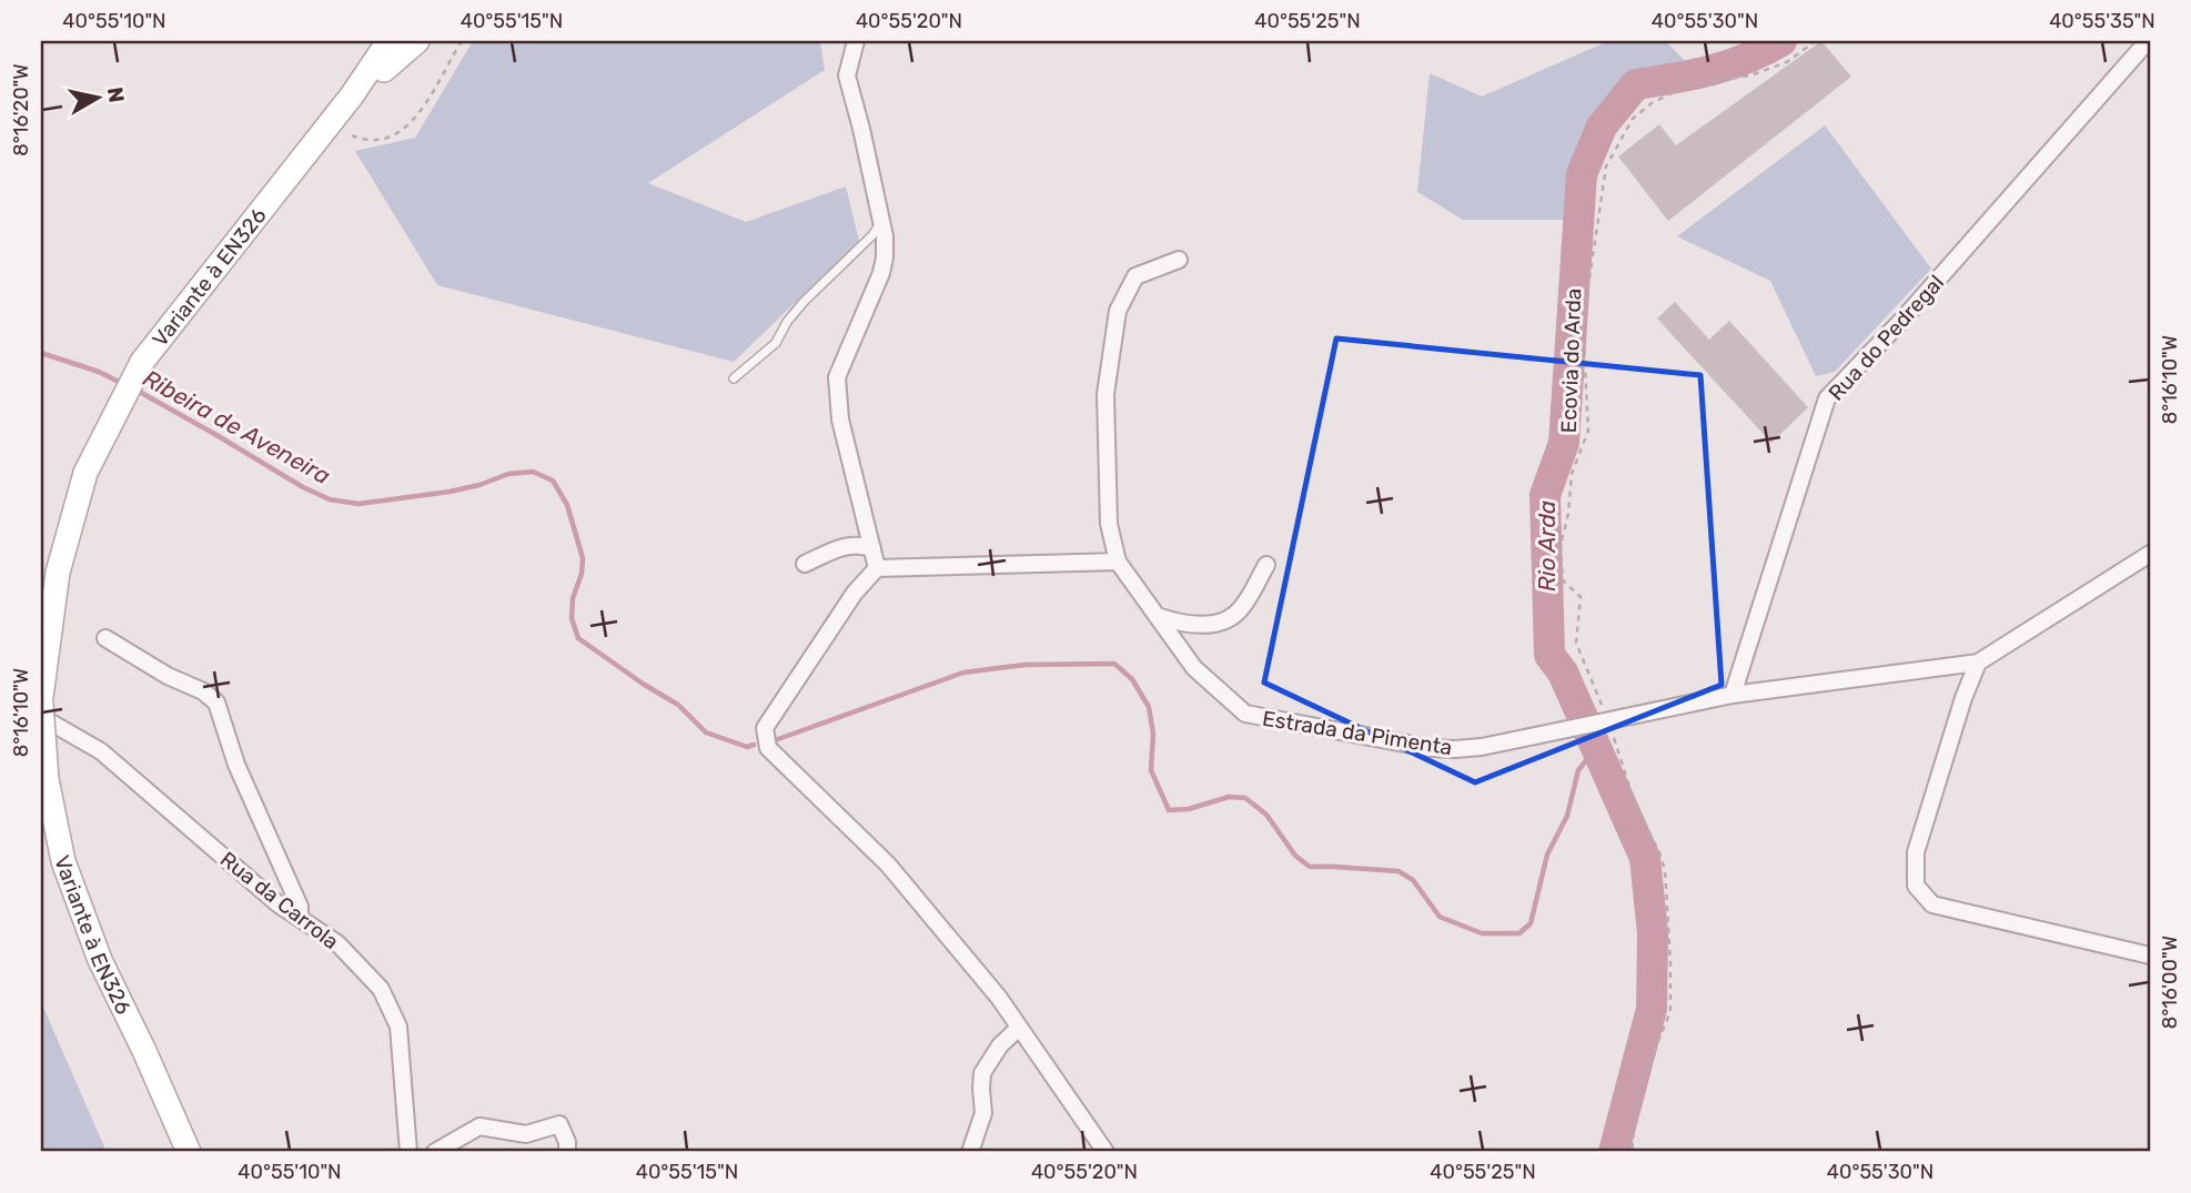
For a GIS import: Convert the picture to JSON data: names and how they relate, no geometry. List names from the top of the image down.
{
  "streets": {
    "main road": ["Variante à EN326"],
    "street": ["Rua do Pedregal", "Estrada da Pimenta", "Rua da Carrola"],
    "path": ["Ecovia do Arda"]
  },
  "crossings": [
    ["Rua do Pedregal", "Estrada da Pimenta"],
    ["Ecovia do Arda", "Estrada da Pimenta"]
  ],
  "water": ["Ribeira de Aveneira", "Rio Arda"],
  "north": "right",
  "coordinates": [
    "40°55'10\"N",
    "40°55'15\"N",
    "40°55'20\"N",
    "40°55'25\"N",
    "40°55'30\"N",
    "40°55'35\"N",
    "8°16'20\"W",
    "8°16'10\"W",
    "8°16'00\"W"
  ]
}
